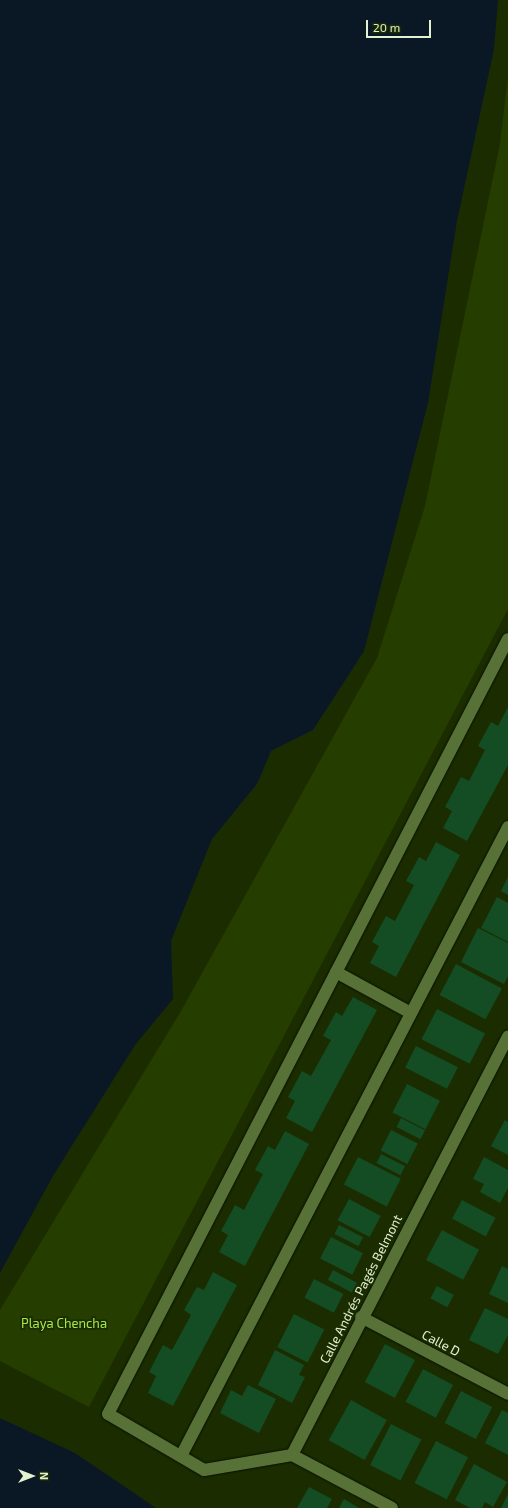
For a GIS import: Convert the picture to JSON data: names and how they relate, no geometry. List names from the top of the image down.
{
  "streets": {
    "street": ["Calle Andrés Pagés Belmont", "Calle D"]
  },
  "crossings": [
    ["Calle Andrés Pagés Belmont", "Calle D"]
  ],
  "parks": ["Playa Chencha"],
  "scale_bar": "20 m",
  "north": "right"
}
